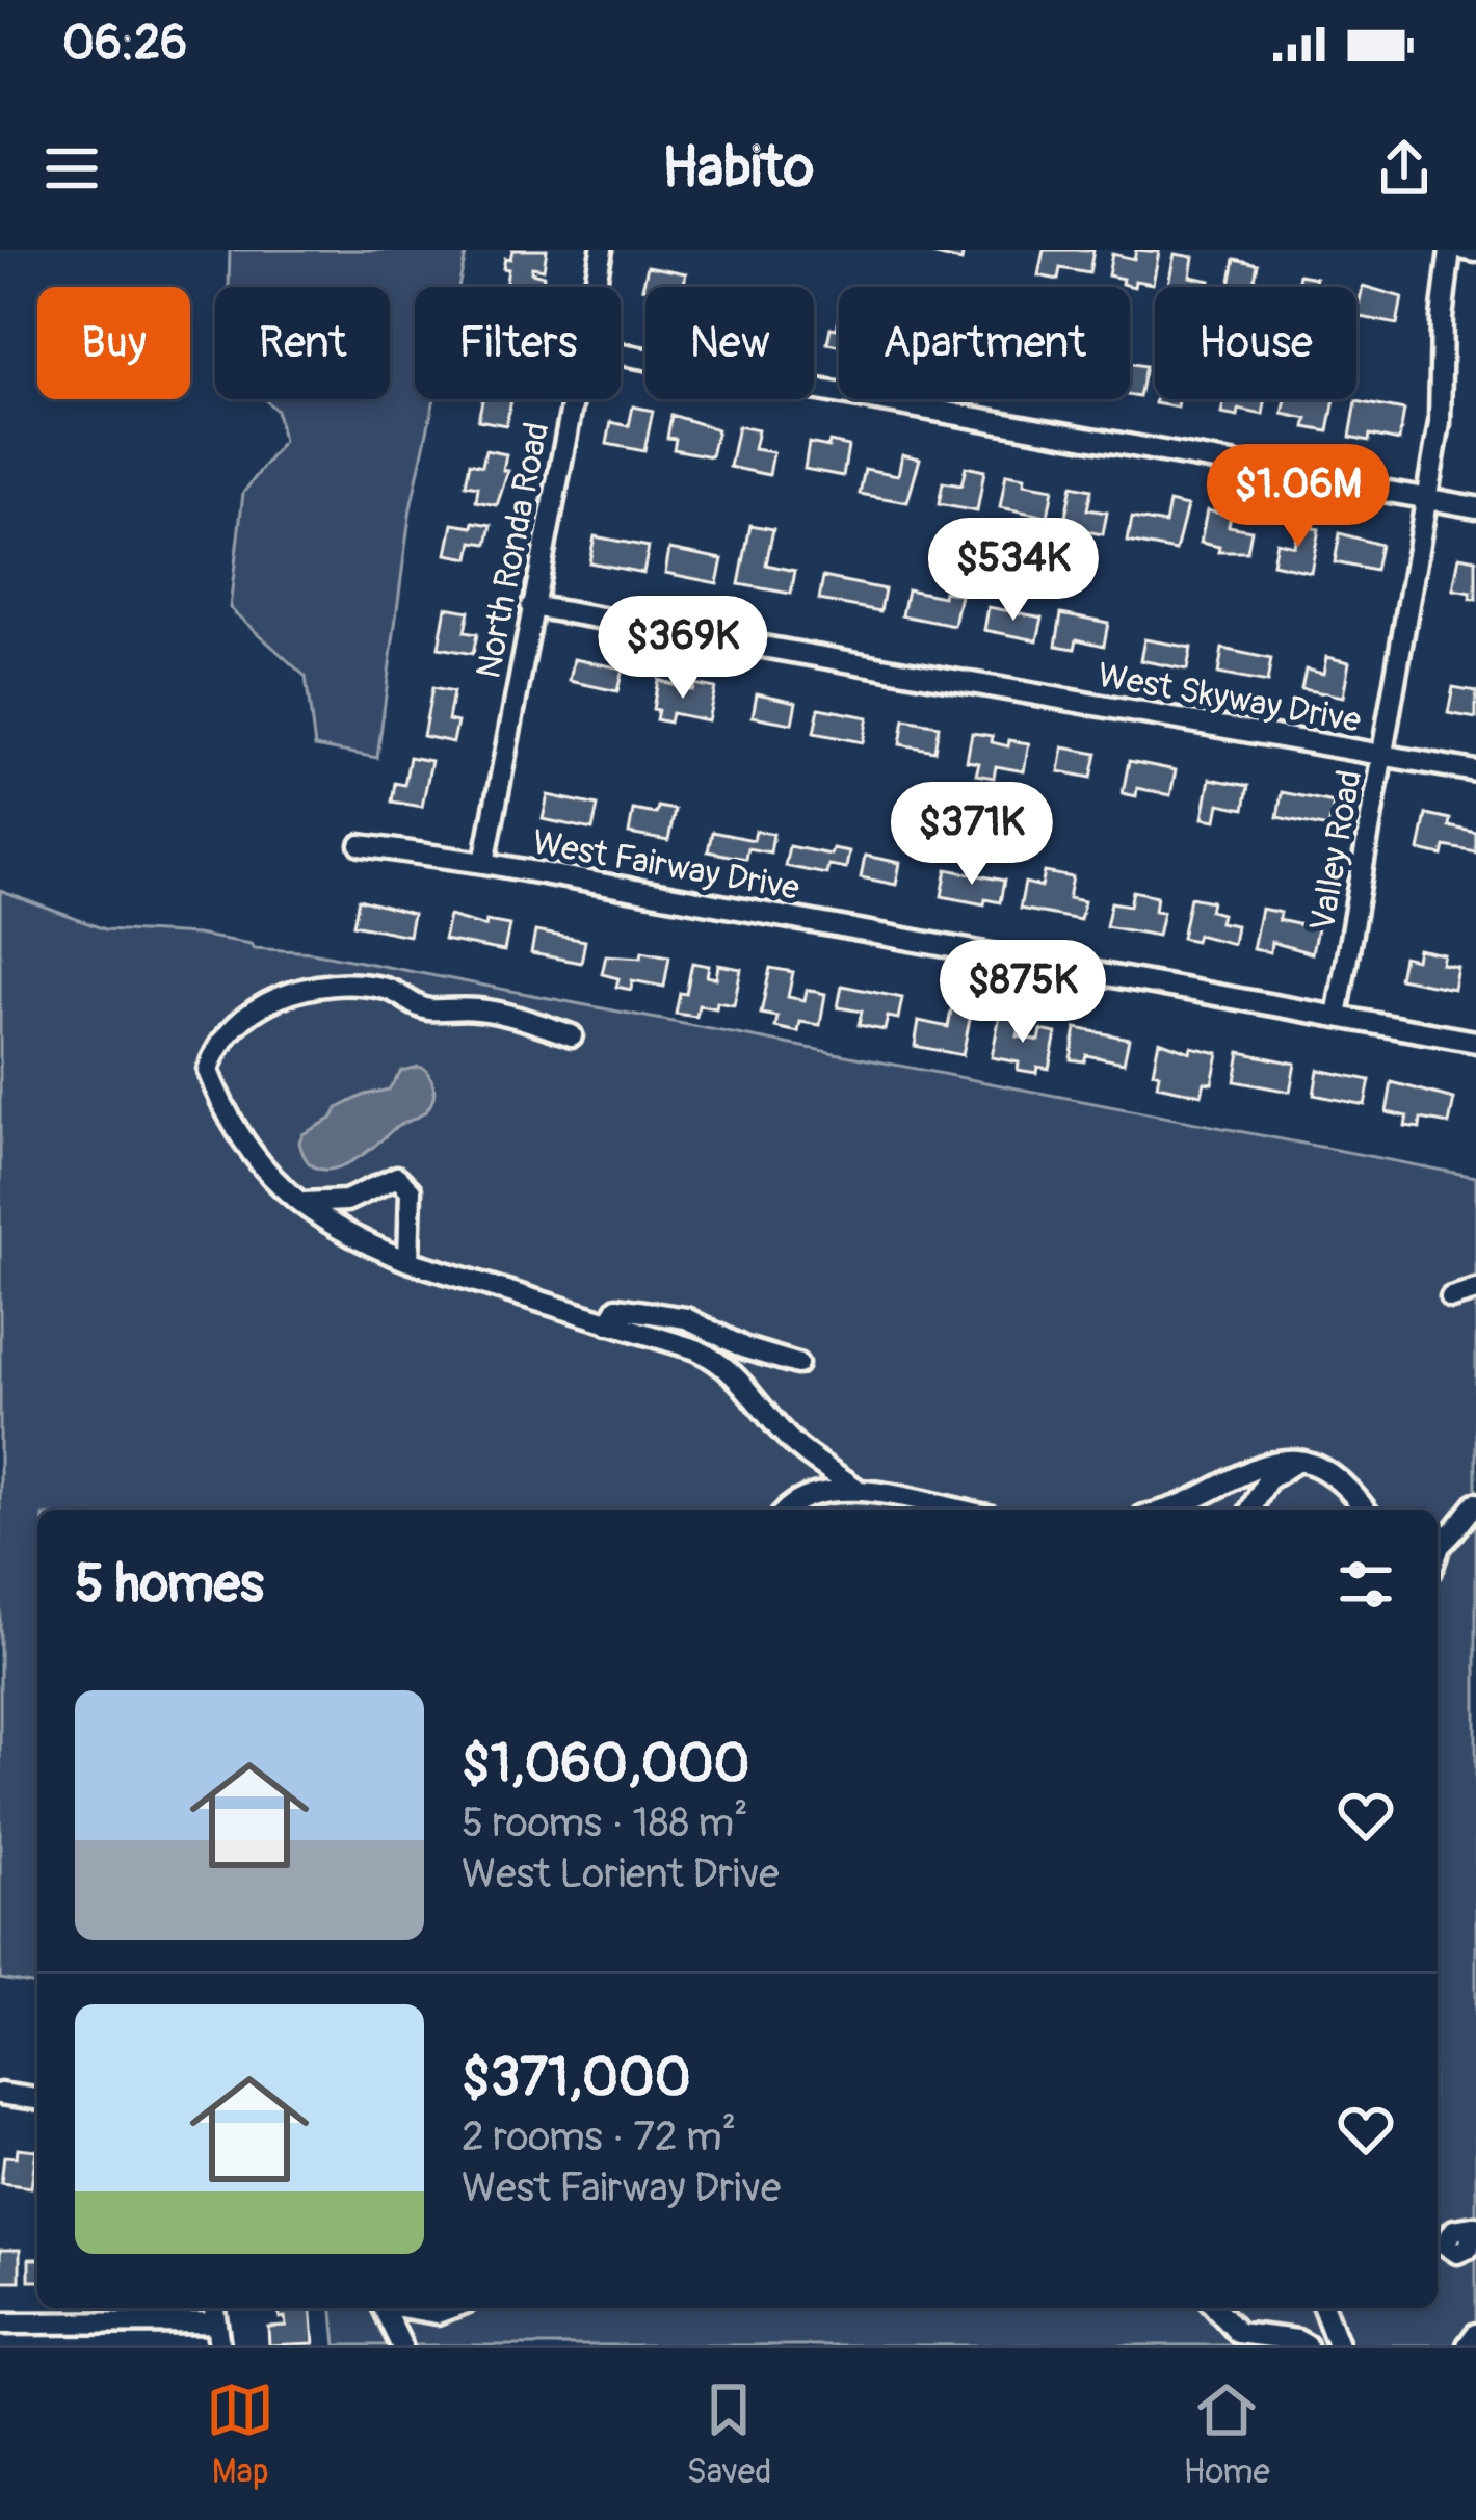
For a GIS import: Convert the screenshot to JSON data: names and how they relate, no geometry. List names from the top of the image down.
{
  "streets": {
    "street": [
      "North Ronda Road",
      "West Skyway Drive",
      "Valley Road",
      "West Fairway Drive"
    ]
  },
  "crossings": [
    ["North Ronda Road", "West Skyway Drive"],
    ["North Ronda Road", "West Fairway Drive"],
    ["West Skyway Drive", "Valley Road"],
    ["Valley Road", "West Fairway Drive"]
  ],
  "page": {
    "status": "06:26",
    "header": "Habito",
    "chip": [
      "Buy",
      "Rent",
      "Filters",
      "New",
      "Apartment",
      "House"
    ],
    "price": [
      "$1.06M",
      "$534K",
      "$369K",
      "$371K",
      "$875K"
    ],
    "heading": "5 homes",
    "list": [
      {
        "name": "$1,060,000",
        "note": "5 rooms · 188 m² · West Lorient Drive"
      },
      {
        "name": "$371,000",
        "note": "2 rooms · 72 m² · West Fairway Drive"
      }
    ],
    "tabs": ["Map", "Saved", "Home"]
  }
}
